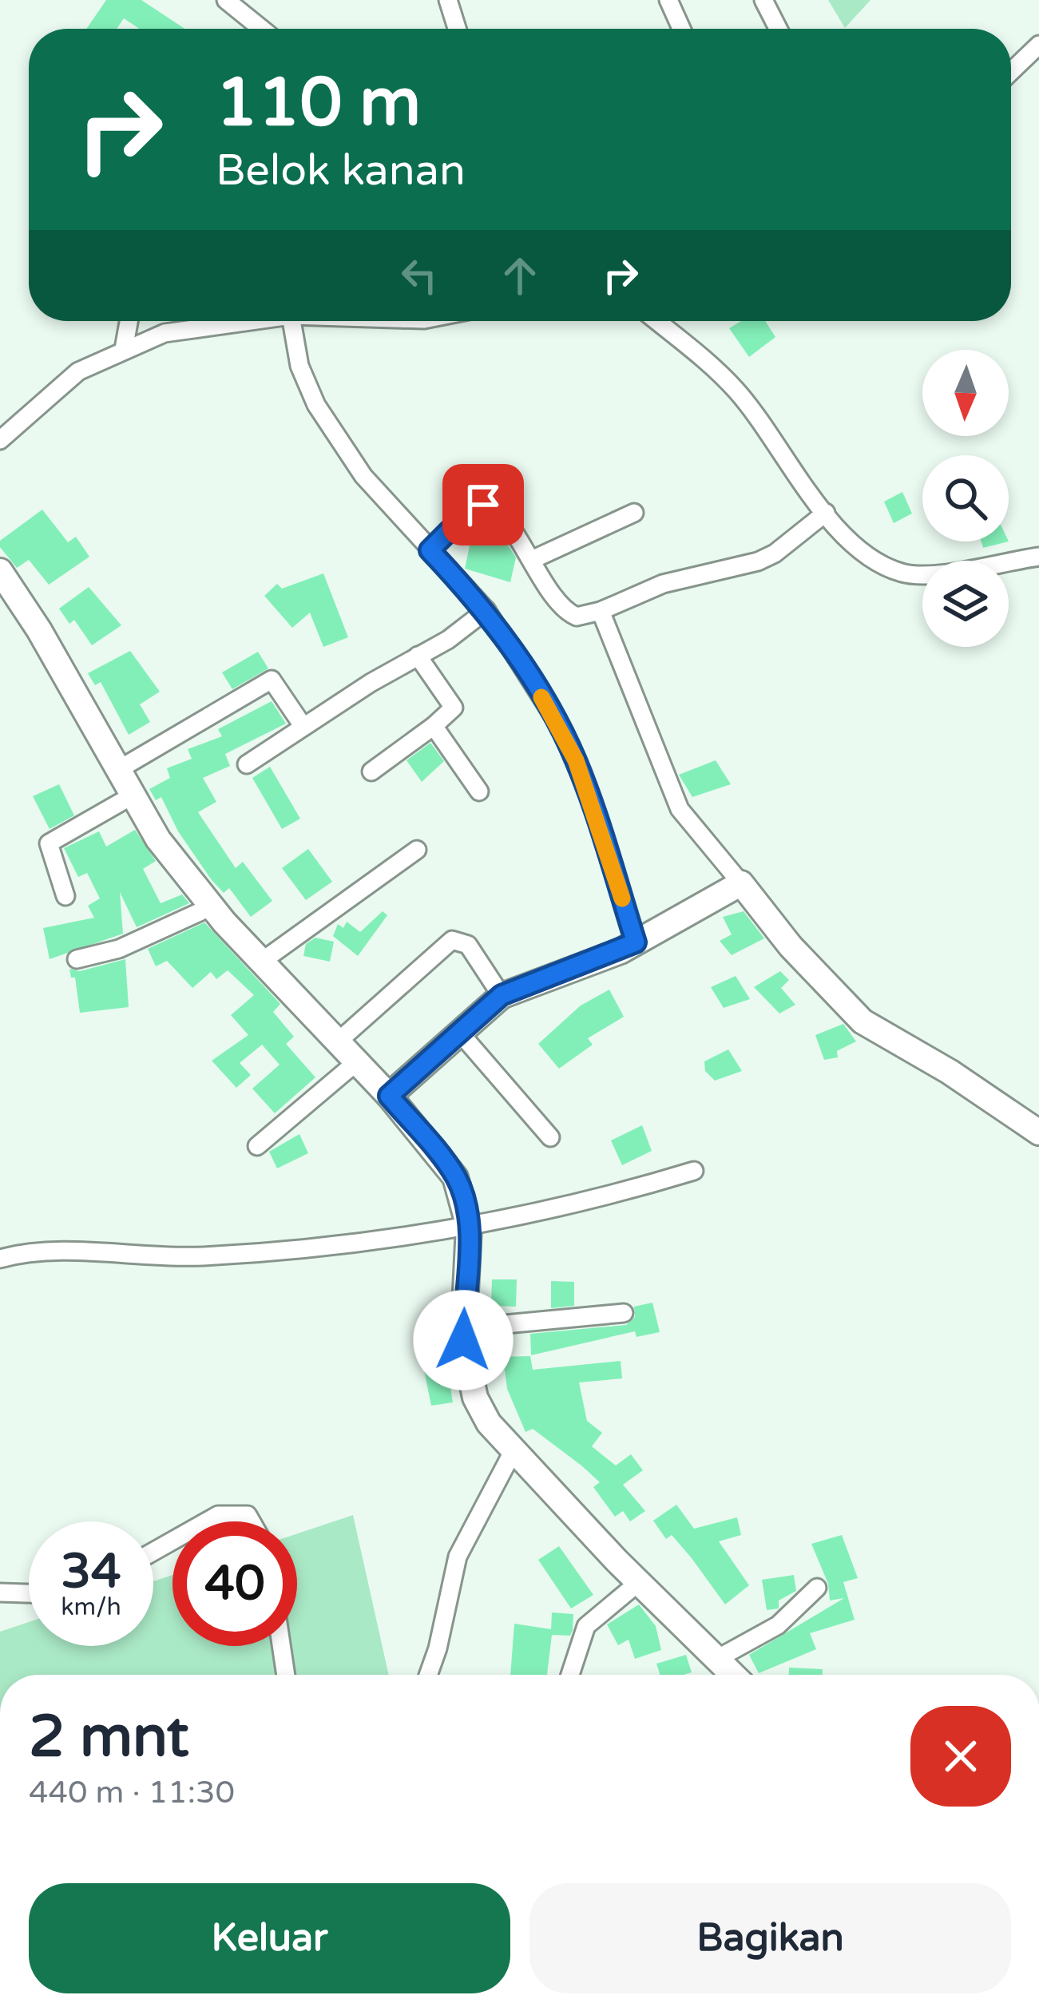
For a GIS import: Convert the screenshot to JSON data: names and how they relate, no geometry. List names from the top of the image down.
{
  "north": "bottom",
  "page": {
    "turn": ["110 m", "Belok kanan"],
    "speed": "34 km/h",
    "limit": "40",
    "heading": ["2 mnt", "440 m · 11:30"],
    "buttons": ["Keluar", "Bagikan"]
  }
}
